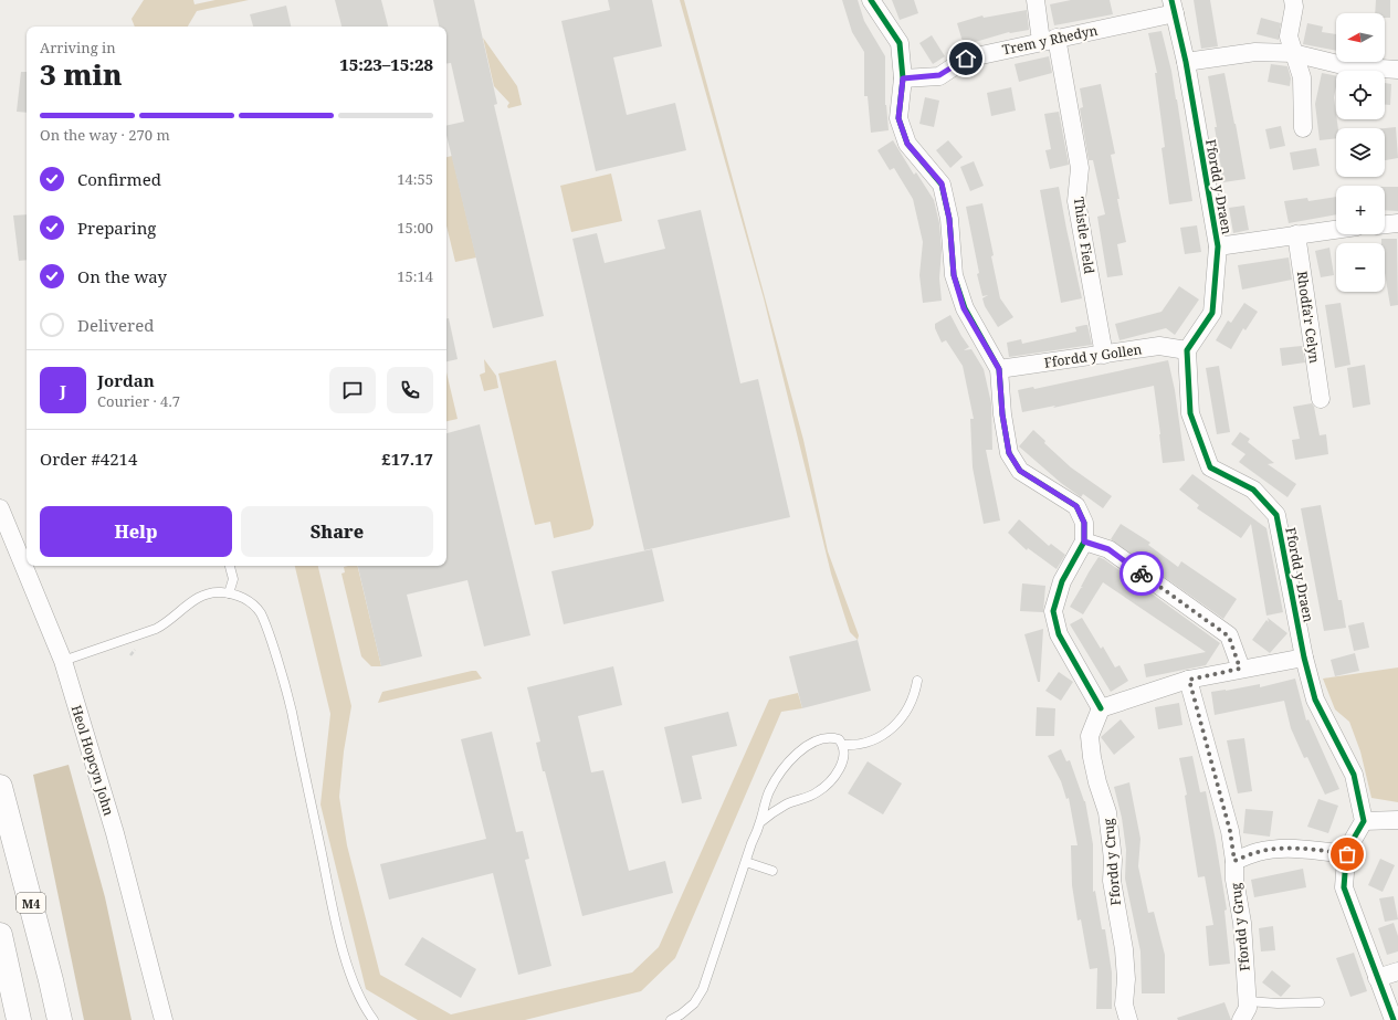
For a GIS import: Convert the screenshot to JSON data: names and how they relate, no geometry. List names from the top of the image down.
{
  "streets": {
    "highway": ["M4"],
    "street": [
      "Trem y Rhedyn",
      "Ffordd y Draen",
      "Thistle Field",
      "Rhodfa'r Celyn",
      "Ffordd y Gollen",
      "Heol Hopcyn John",
      "Ffordd y Crug",
      "Ffordd y Grug"
    ]
  },
  "crossings": [
    ["Trem y Rhedyn", "Ffordd y Draen"],
    ["Trem y Rhedyn", "Thistle Field"],
    ["Ffordd y Draen", "Ffordd y Gollen"],
    ["Thistle Field", "Ffordd y Gollen"]
  ],
  "north": "left",
  "page": {
    "map_buttons": ["+", "−"],
    "heading": ["3 min", "Arriving in", "15:23–15:28"],
    "panel": [
      "Jordan",
      "Courier · 4.7",
      "Order #4214",
      "£17.17"
    ],
    "bar": "On the way · 270 m",
    "list": [
      ["Confirmed", "14:55"],
      ["Preparing", "15:00"],
      ["On the way", "15:14"],
      "Delivered"
    ],
    "round": "J",
    "buttons": ["Help", "Share"]
  }
}
